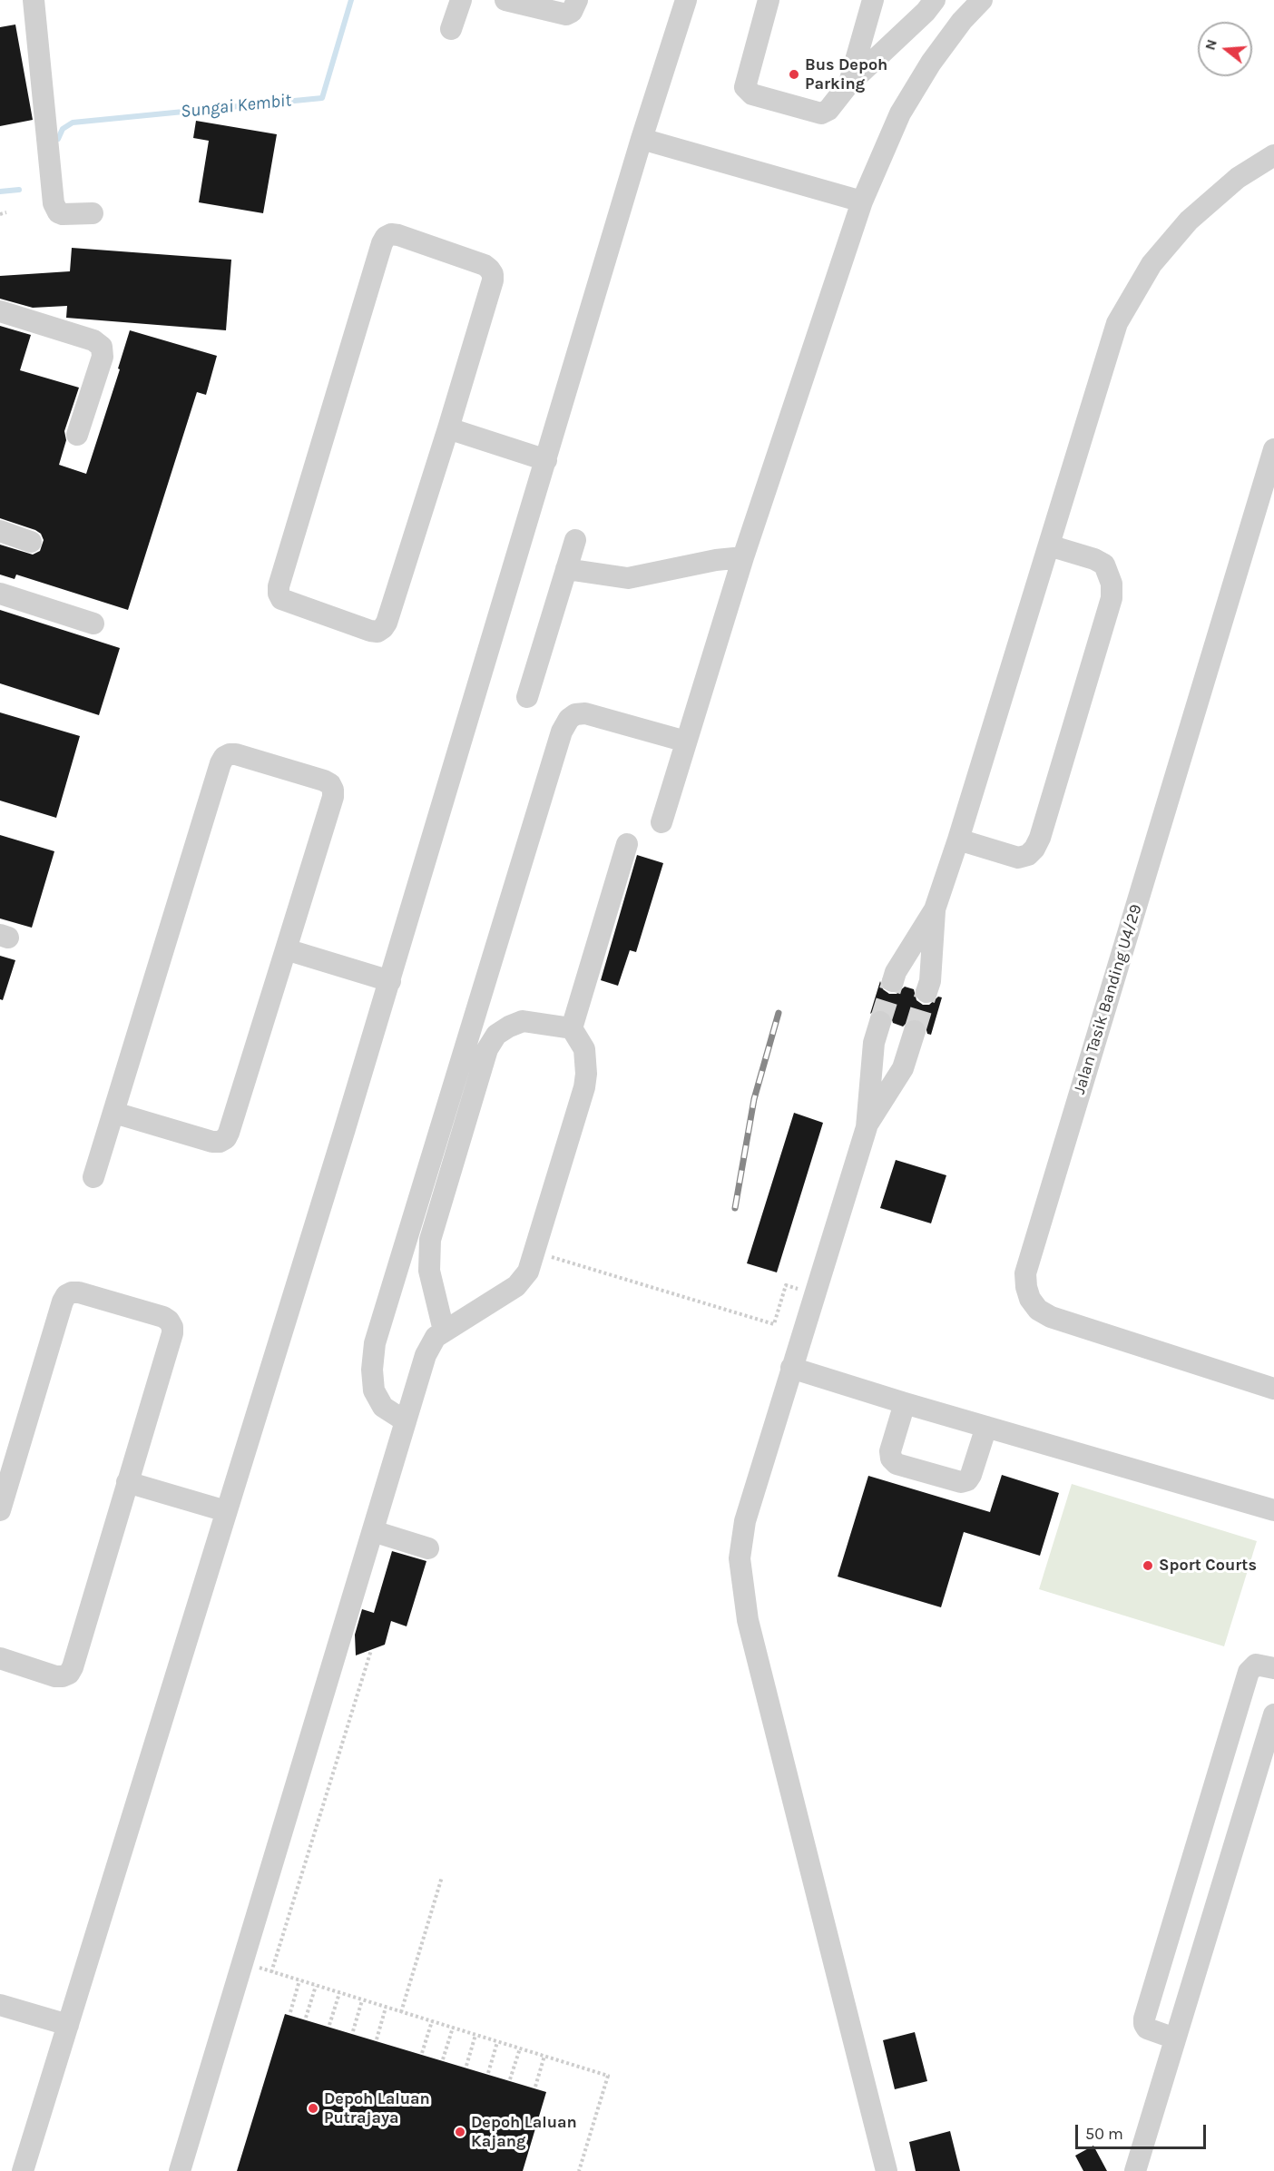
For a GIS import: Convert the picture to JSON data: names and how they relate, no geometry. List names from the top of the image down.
{
  "streets": {
    "street": ["Jalan Tasik Banding U4/29"]
  },
  "water": ["Sungai Kembit"],
  "places": [
    "Bus Depoh Parking",
    "Sport Courts",
    "Depoh Laluan Putrajaya",
    "Depoh Laluan Kajang"
  ],
  "scale_bar": "50 m",
  "north": "left"
}
